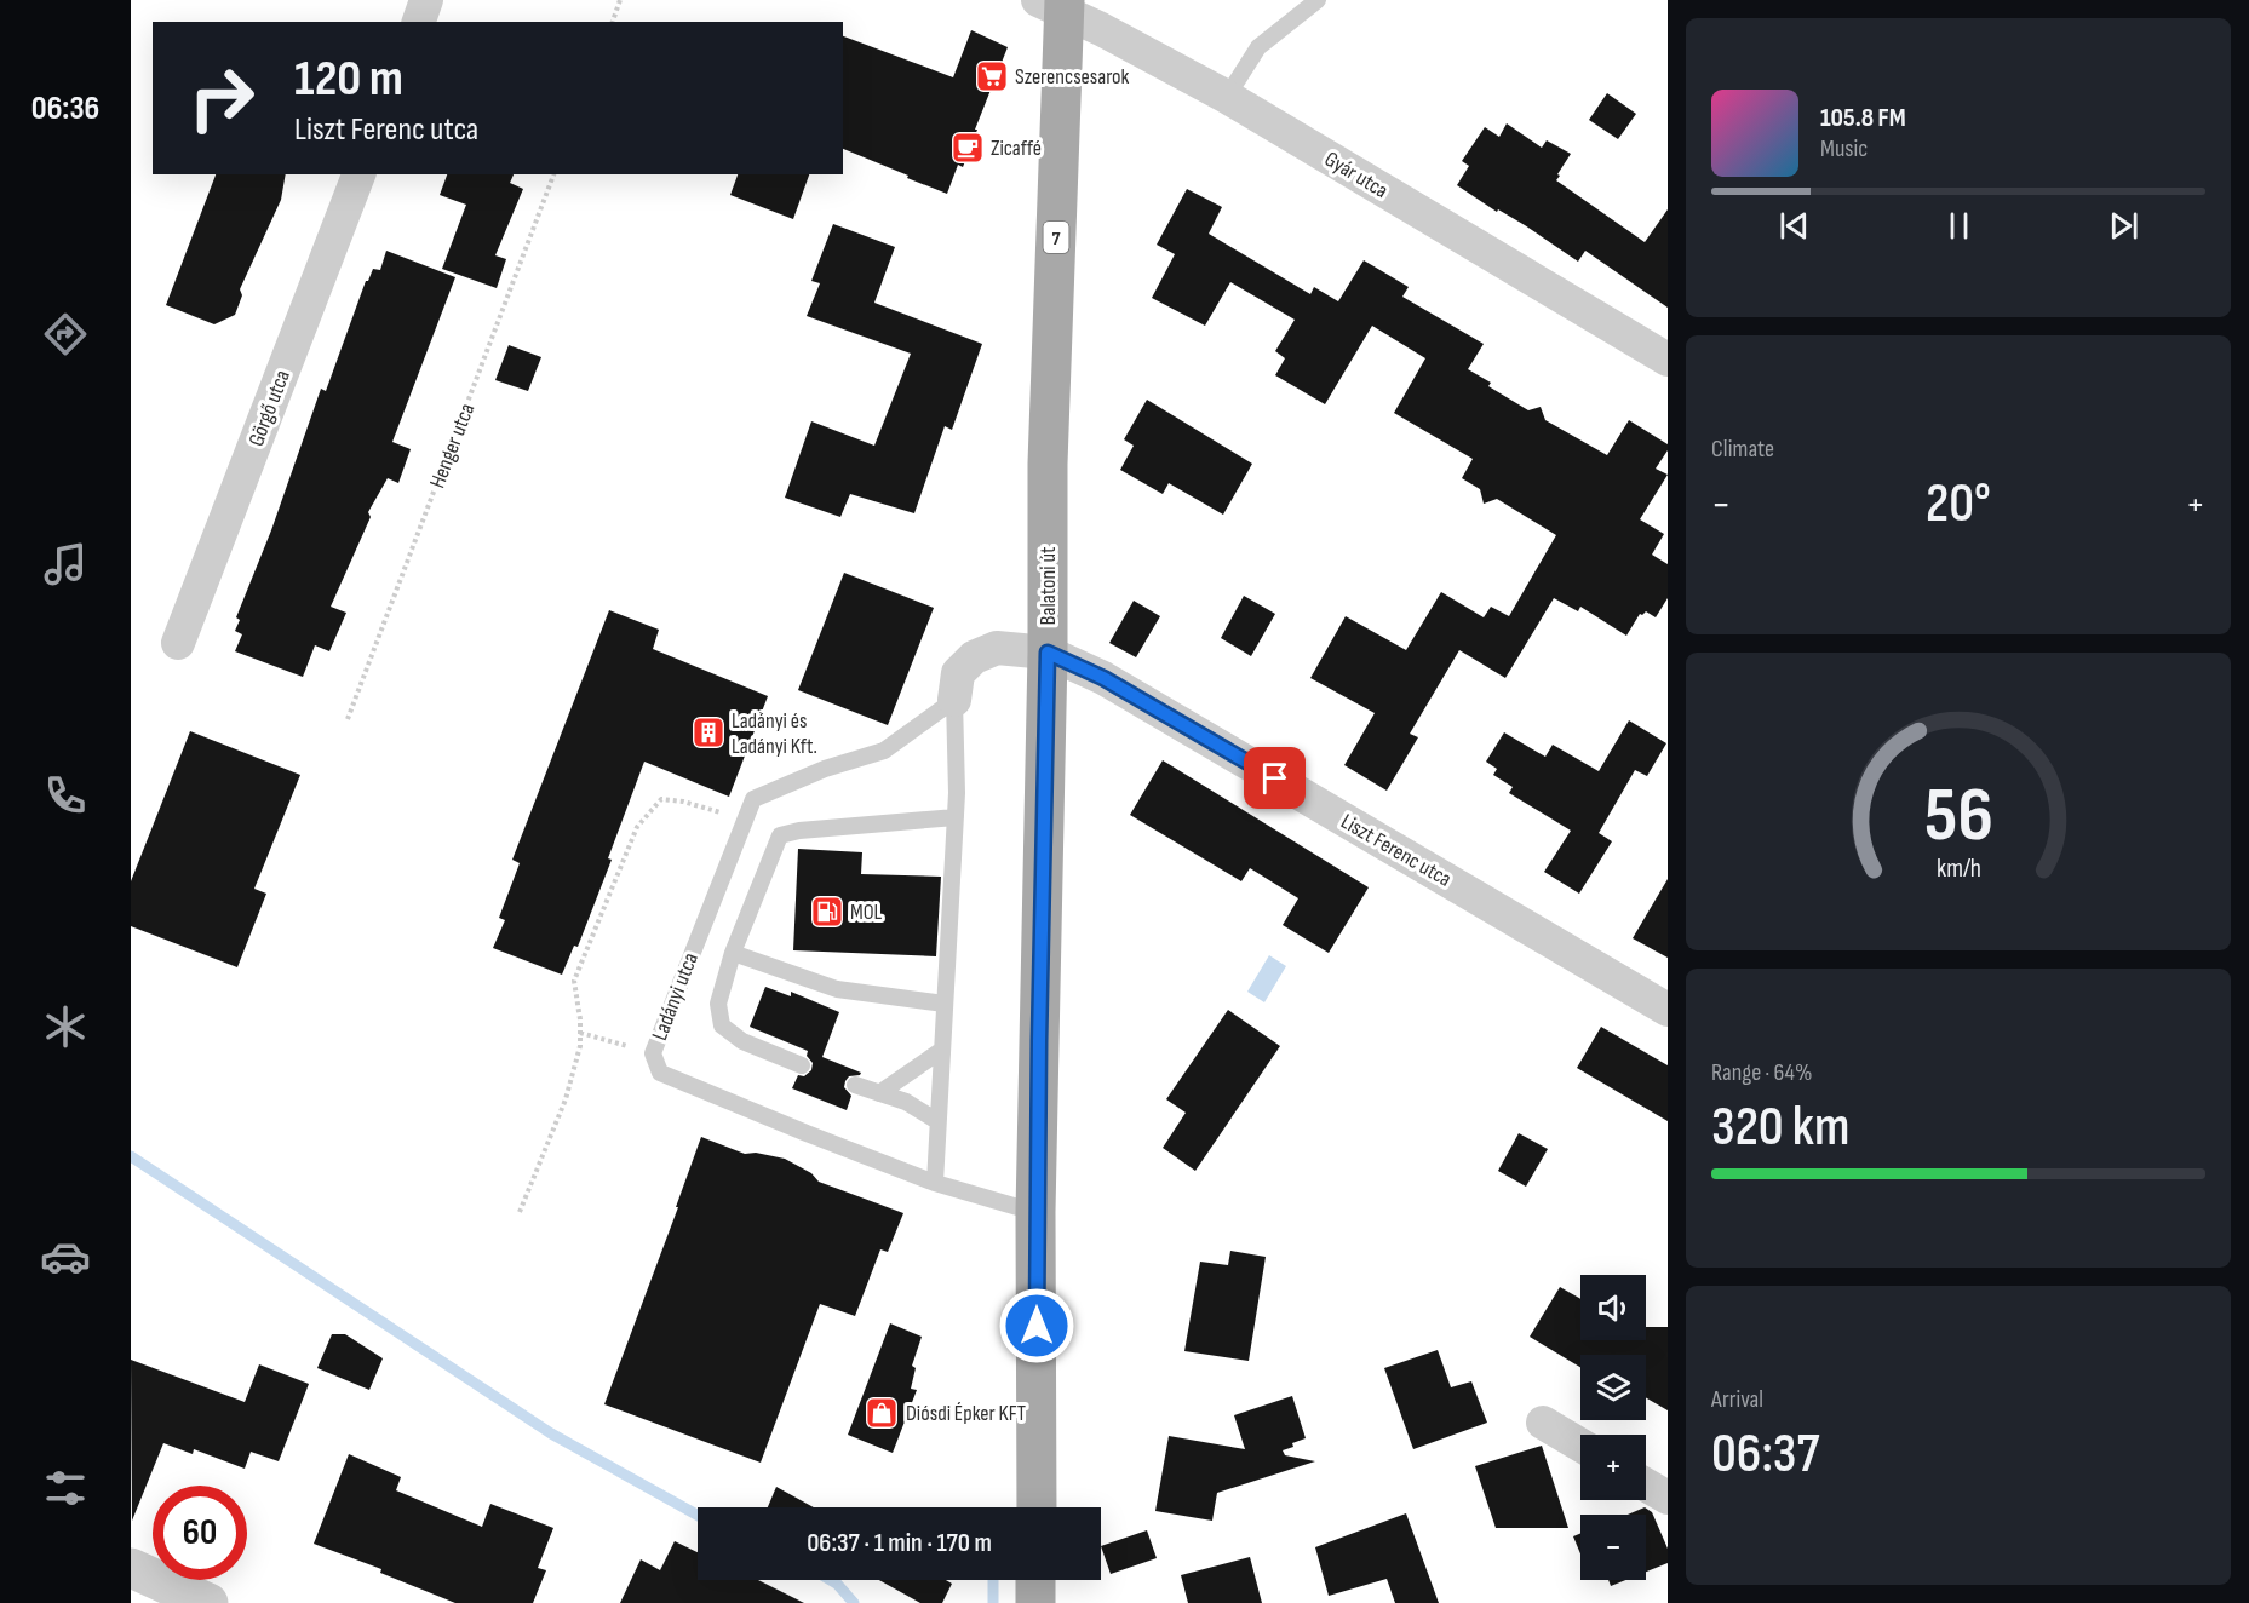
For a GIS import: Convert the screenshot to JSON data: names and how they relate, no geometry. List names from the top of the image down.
{
  "streets": {
    "main road": ["7", "Balatoni út"],
    "street": ["Gyár utca", "Görgő utca", "Liszt Ferenc utca"],
    "lane": ["Ladányi utca"],
    "path": ["Henger utca"]
  },
  "crossings": [
    ["Gyár utca", "Balatoni út"],
    ["Balatoni út", "Liszt Ferenc utca"],
    ["Balatoni út", "Ladányi utca"],
    ["Liszt Ferenc utca", "Ladányi utca"]
  ],
  "places": {
    "supermarket": ["Szerencsesarok"],
    "cafe": ["Zicaffé"],
    "building": ["Ladányi és Ladányi Kft."],
    "fuel station": ["MOL"],
    "shop": ["Diósdi Épker KFT"]
  },
  "page": {
    "tabs": "06:36",
    "turn": ["120 m", "Liszt Ferenc utca"],
    "song": ["105.8 FM", "Music"],
    "tile": [
      "Climate",
      ["Range · 64%", "320 km"],
      ["Arrival", "06:37"]
    ],
    "heat": ["−", "20°", "+"],
    "map_buttons": ["+", "−"],
    "limit": "60",
    "trip": "06:37 · 1 min · 170 m",
    "gauge": ["56", "km/h"]
  }
}
